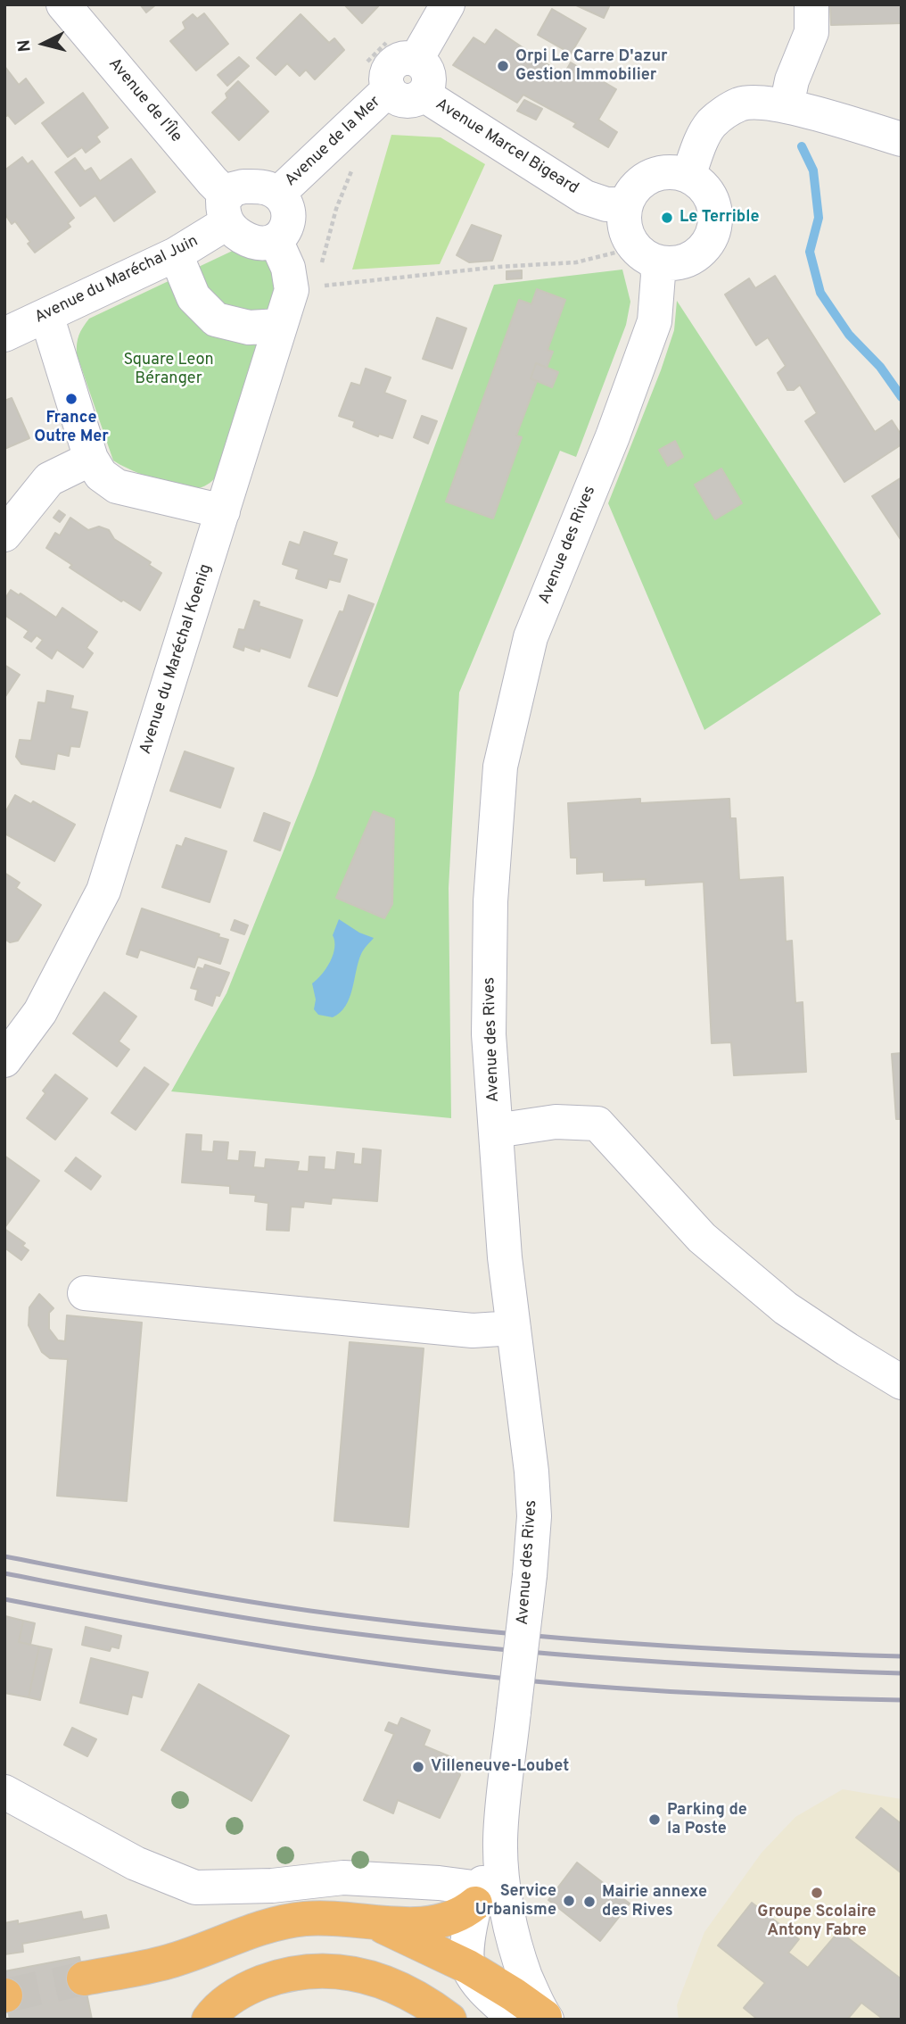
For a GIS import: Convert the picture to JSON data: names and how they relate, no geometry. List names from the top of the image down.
{
  "streets": {
    "street": [
      "Avenue de l'Île",
      "Avenue de la Mer",
      "Avenue Marcel Bigeard",
      "Avenue du Maréchal Juin",
      "Avenue des Rives",
      "Avenue du Maréchal Koenig"
    ]
  },
  "crossings": [
    ["Avenue de l'Île", "Avenue de la Mer"],
    ["Avenue de l'Île", "Avenue du Maréchal Juin"],
    ["Avenue de l'Île", "Avenue du Maréchal Koenig"],
    ["Avenue de la Mer", "Avenue Marcel Bigeard"],
    ["Avenue de la Mer", "Avenue du Maréchal Juin"],
    ["Avenue de la Mer", "Avenue du Maréchal Koenig"],
    ["Avenue Marcel Bigeard", "Avenue des Rives"],
    ["Avenue du Maréchal Juin", "Avenue du Maréchal Koenig"]
  ],
  "parks": ["Square Leon Béranger"],
  "places": [
    "Orpi Le Carre D'azur Gestion Immobilier",
    "Le Terrible",
    "France Outre Mer",
    "Villeneuve-Loubet",
    "Parking de la Poste",
    "Groupe Scolaire Antony Fabre",
    "Service Urbanisme",
    "Mairie annexe des Rives"
  ],
  "north": "left"
}
